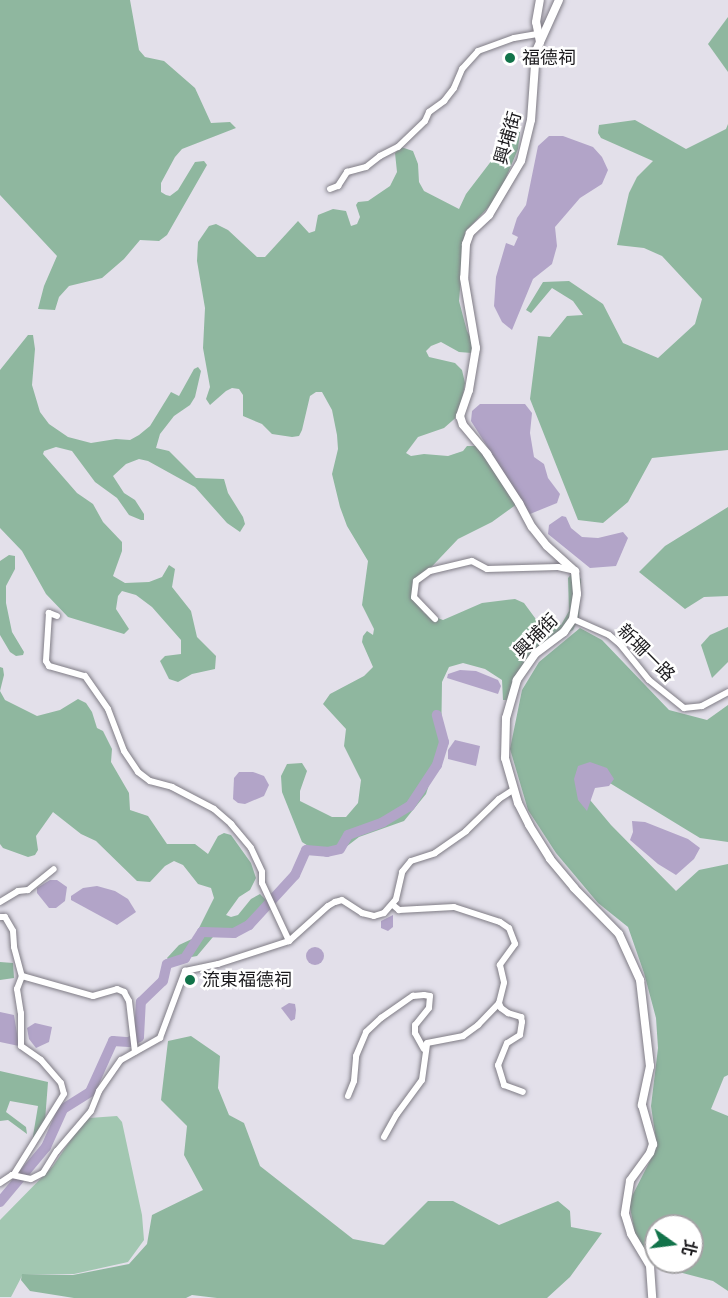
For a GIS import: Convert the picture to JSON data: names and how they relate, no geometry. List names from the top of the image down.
{
  "streets": {
    "street": ["興埔街", "新珊一路"]
  },
  "crossings": [
    ["興埔街", "新珊一路"]
  ],
  "places": ["福德祠", "流東福德祠"],
  "north": "right"
}
